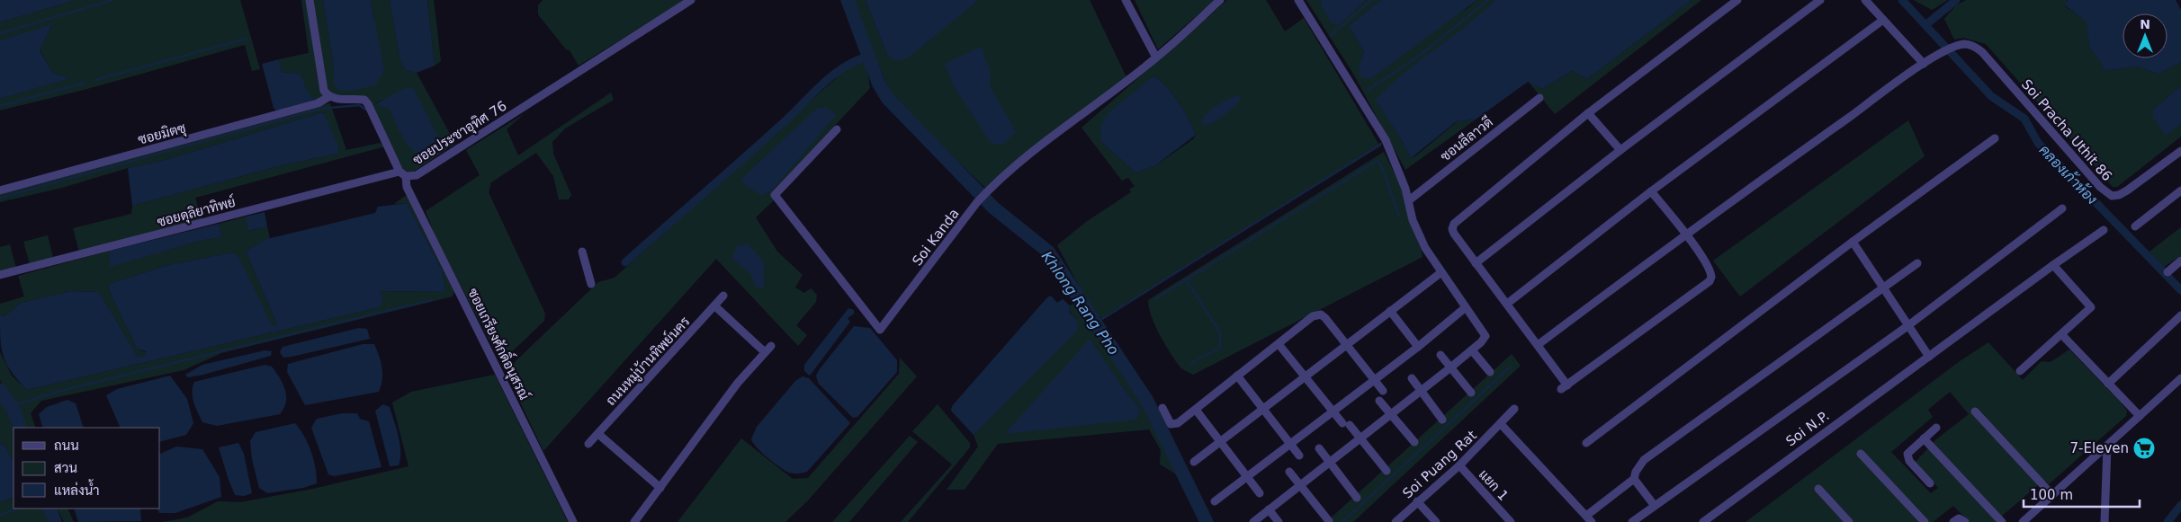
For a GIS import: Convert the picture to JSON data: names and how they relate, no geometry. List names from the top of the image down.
{
  "streets": {
    "street": [
      "Soi Pracha Uthit 86",
      "ซอยประชาอุทิศ 76",
      "ซอยมิตซุ",
      "ซอนลีลาวดี",
      "ซอยดุลิยาทิพย์",
      "Soi Kanda",
      "ซอยเกรียงศักดิ์อนุสรณ์",
      "ถนนหมู่บ้านทิพย์นคร",
      "Soi N.P.",
      "Soi Puang Rat",
      "แยก 1"
    ]
  },
  "crossings": [
    ["ซอยประชาอุทิศ 76", "ซอยมิตซุ"],
    ["ซอยประชาอุทิศ 76", "ซอยดุลิยาทิพย์"],
    ["ซอยประชาอุทิศ 76", "ซอยเกรียงศักดิ์อนุสรณ์"],
    ["ซอยดุลิยาทิพย์", "ซอยเกรียงศักดิ์อนุสรณ์"],
    ["Soi Puang Rat", "แยก 1"]
  ],
  "water": ["คลองเก้าห้อง", "Khlong Rang Pho"],
  "places": {
    "supermarket": ["7-Eleven"]
  },
  "legend": ["ถนน", "สวน", "แหล่งน้ำ"],
  "scale_bar": "100 m",
  "north": "top"
}
